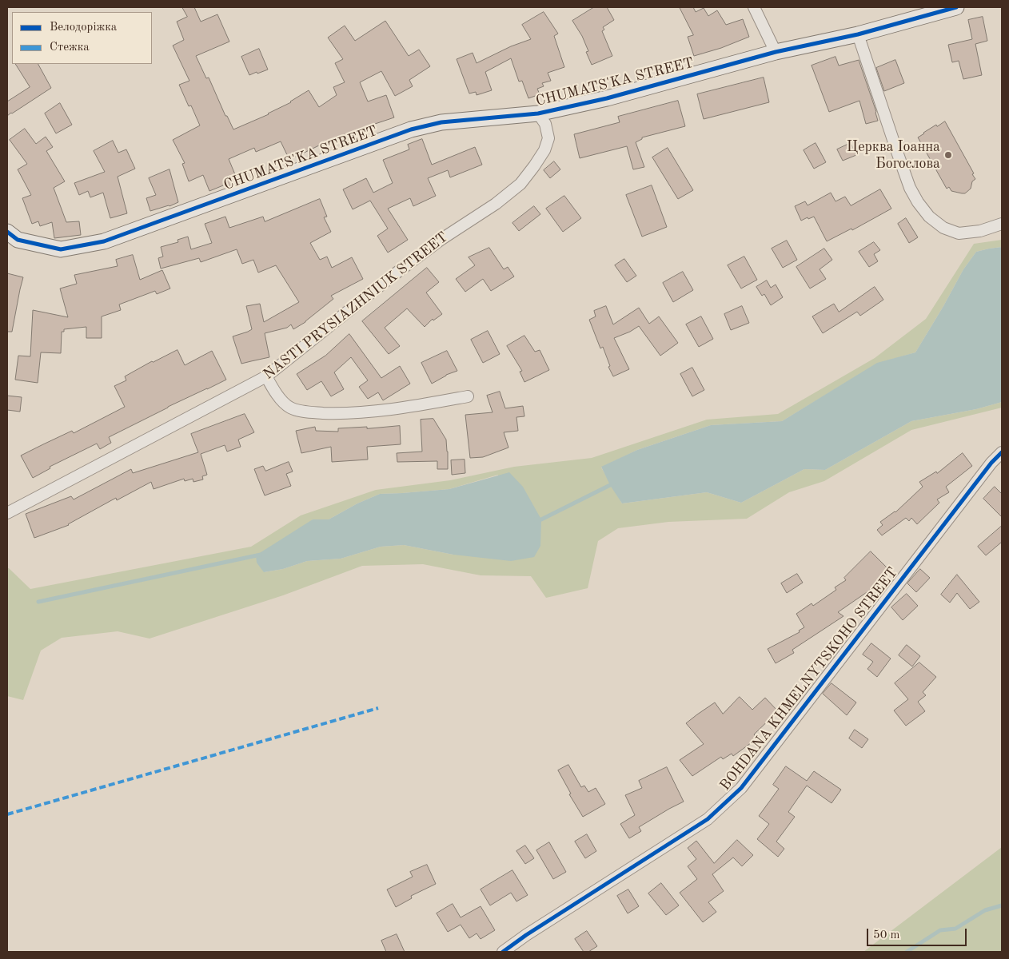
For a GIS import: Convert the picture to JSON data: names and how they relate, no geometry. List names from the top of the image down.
{
  "streets": {
    "street": ["CHUMATS'KA STREET", "NASTI PRYSIAZHNIUK STREET", "BOHDANA KHMELNYTSKOHO STREET"]
  },
  "crossings": [
    ["CHUMATS'KA STREET", "NASTI PRYSIAZHNIUK STREET"]
  ],
  "places": ["Церква Іоанна Богослова"],
  "legend": ["Велодоріжка", "Стежка"],
  "scale_bar": "50 m"
}
